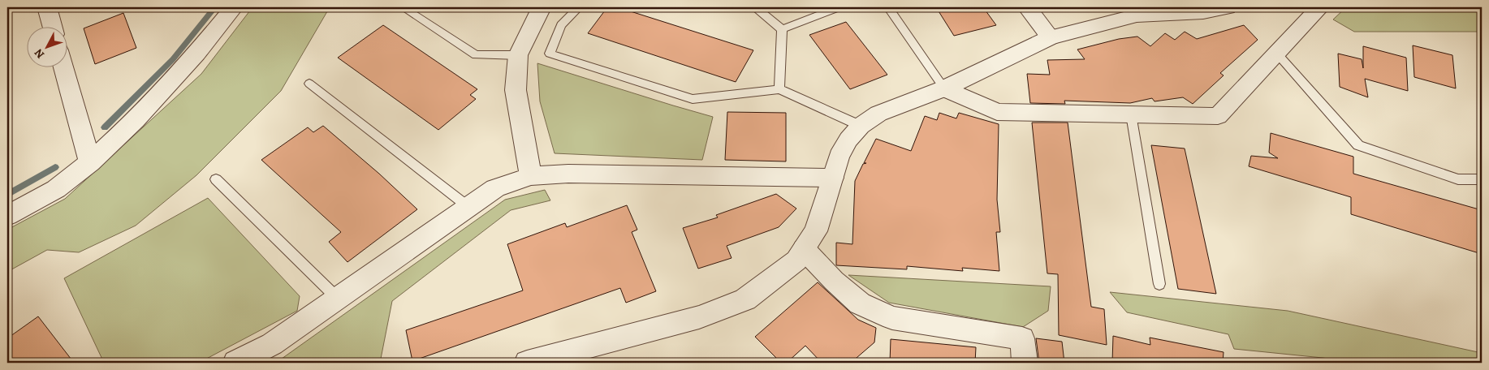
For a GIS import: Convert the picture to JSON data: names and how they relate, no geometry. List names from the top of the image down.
{
  "north": "bottom left"
}
